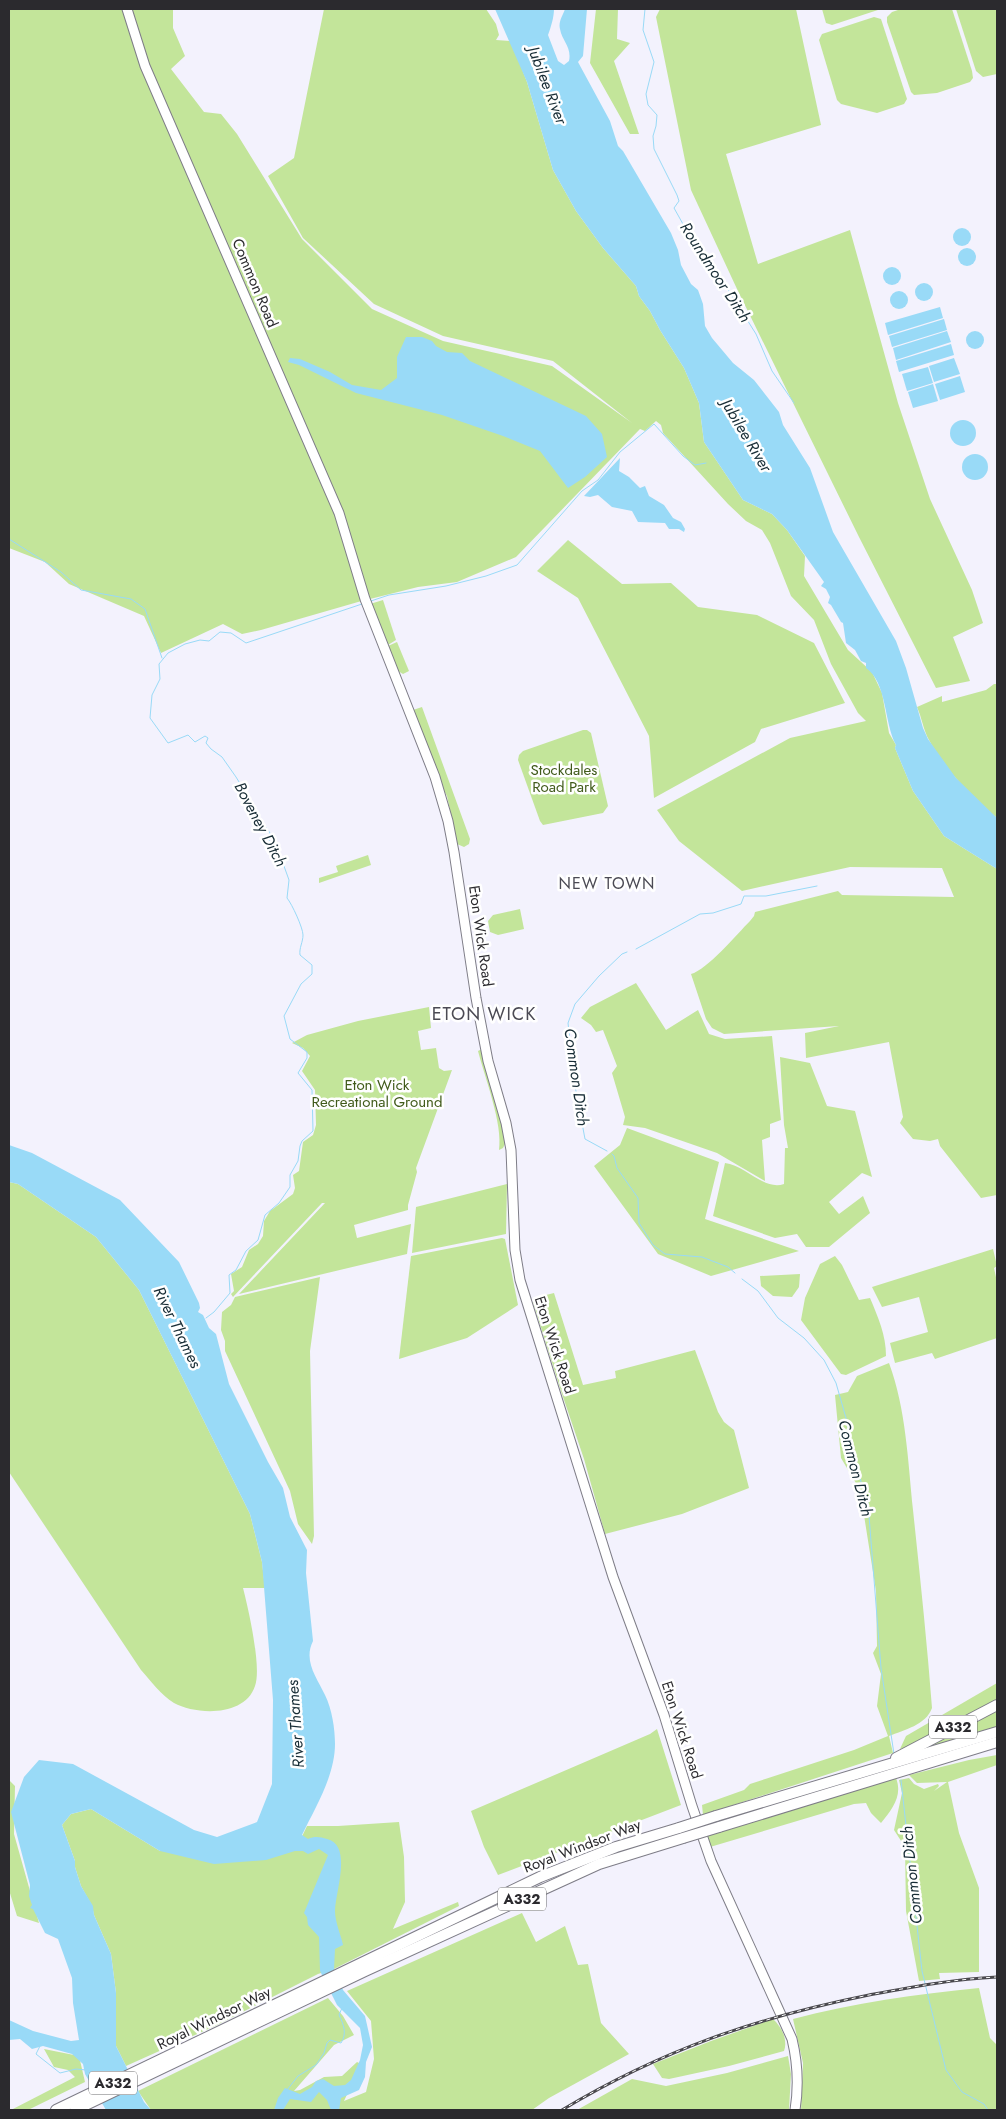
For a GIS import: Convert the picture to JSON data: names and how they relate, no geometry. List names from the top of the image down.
{
  "streets": {
    "main road": [
      "Common Road",
      "Eton Wick Road",
      "A332",
      "Royal Windsor Way"
    ]
  },
  "crossings": [
    ["Common Road", "Eton Wick Road"],
    ["A332", "Royal Windsor Way"]
  ],
  "districts": ["NEW TOWN", "ETON WICK"],
  "water": [
    "Jubilee River",
    "Roundmoor Ditch",
    "Boveney Ditch",
    "Common Ditch",
    "River Thames"
  ],
  "parks": ["Stockdales Road Park", "Eton Wick Recreational Ground"]
}
